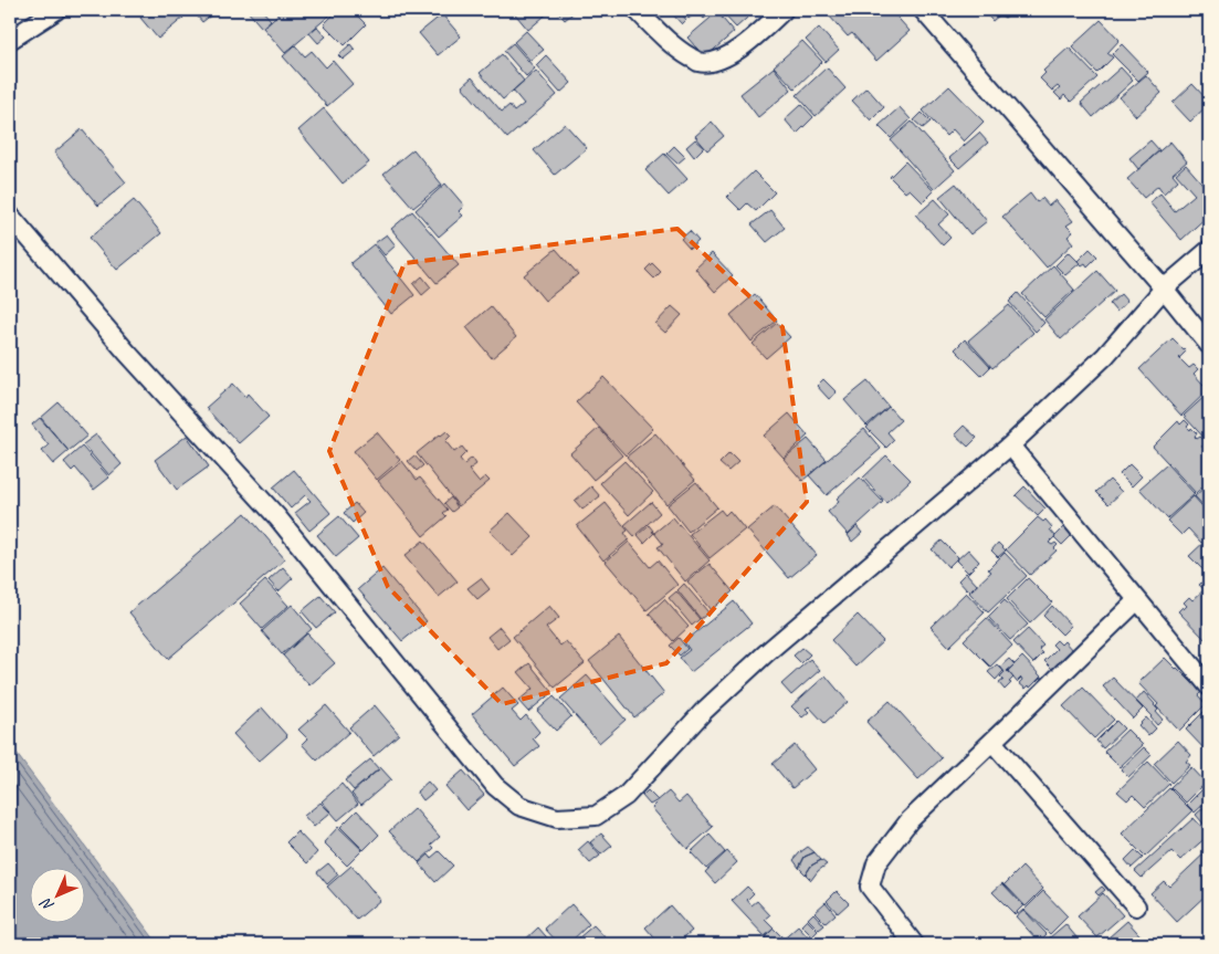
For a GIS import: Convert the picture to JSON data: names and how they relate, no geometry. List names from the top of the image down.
{
  "north": "bottom left"
}
